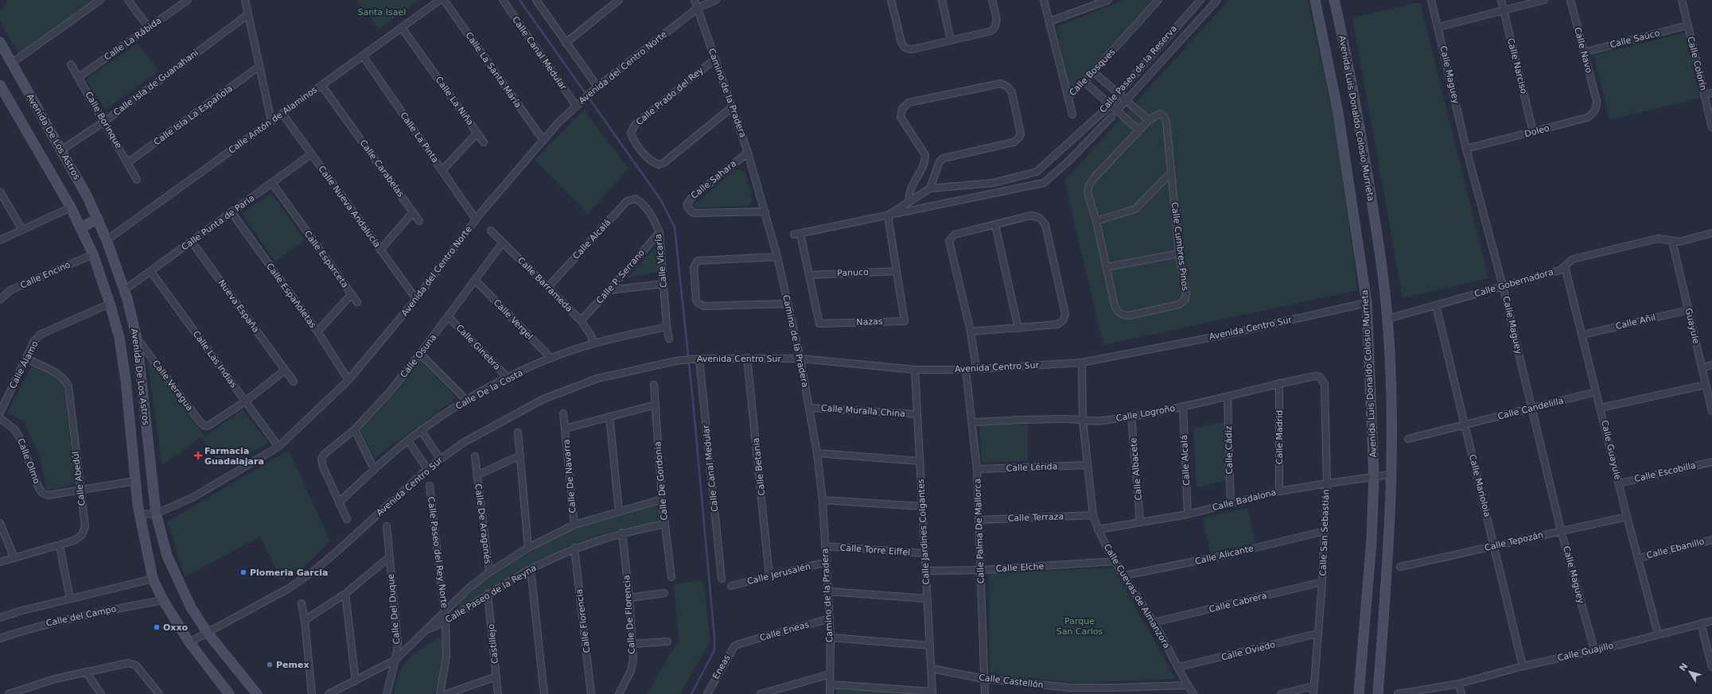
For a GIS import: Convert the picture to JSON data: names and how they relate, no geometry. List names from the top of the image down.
{
  "streets": {
    "main road": ["Avenida Luis Donaldo Colosio Murrieta", "Avenida De Los Astros"],
    "street": [
      "Calle La Rábida",
      "Calle Saúco",
      "Calle Navo",
      "Calle Canal Medular",
      "Calle Colorín",
      "Calle Narciso",
      "Avenida del Centro Norte",
      "Calle Paseo de la Reserva",
      "Calle La Santa María",
      "Calle Bosques",
      "Calle Maguey",
      "Calle Isla de Guanahani",
      "Camino de la Pradera",
      "Calle Prado del Rey",
      "Calle La Niña",
      "Calle Isla La Española",
      "Calle Borinque",
      "Calle Antón de Alaminos",
      "Doleo",
      "Calle La Pinta",
      "Calle Carabelas",
      "Calle Sahara",
      "Calle Nueva Andalucía",
      "Calle Punta de Paria",
      "Calle Alcalá",
      "Calle Cumbres Pinos",
      "Calle Esparceta",
      "Calle Vicaría",
      "Panuco",
      "Calle Encino",
      "Calle P. Serrano",
      "Calle Gobernadora",
      "Calle Barrameda",
      "Calle Españoletas",
      "Nueva España",
      "Calle Vergel",
      "Nazas",
      "Calle Añil",
      "Guayule",
      "Avenida Centro Sur",
      "Calle Ginebra",
      "Calle Osuna",
      "Calle Las Indias",
      "Calle Álamo",
      "Calle Veragua",
      "Calle De la Costa",
      "Calle Candelilla",
      "Calle Muralla China",
      "Calle Logroño",
      "Calle Madrid",
      "Calle Cádiz",
      "Calle Guayule",
      "Calle Olmo",
      "Calle Betania",
      "Calle Lérida",
      "Calle Albacete",
      "Calle Escobilla",
      "Calle De Navarra",
      "Calle Abedúl",
      "Calle De Gordonia",
      "Calle Marioloia",
      "Calle Badalona",
      "Calle Terraza",
      "Calle De Aragonés",
      "Calle Palma De Mallorca",
      "Calle Jardines Colgantes",
      "Calle San Sebastián",
      "Calle Tepozán",
      "Calle Ebanillo",
      "Calle Torre Eiffel",
      "Calle Paseo del Rey Norte",
      "Calle Alicante",
      "Calle Elche",
      "Calle Jerusalén",
      "Calle Paseo de la Reyna",
      "Calle Cuevas de Almanzora",
      "Calle Cabrera",
      "Calle Del Duque",
      "Calle De Florencia",
      "Calle del Campo",
      "Calle Florencia",
      "Calle Eneas",
      "Castillejo",
      "Calle Oviedo",
      "Calle Guajillo",
      "Eneas",
      "Calle Castellón"
    ]
  },
  "crossings": [
    ["Calle La Rábida", "Calle Borinque"],
    ["Calle Saúco", "Calle Navo"],
    ["Calle Saúco", "Calle Colorín"],
    ["Calle Navo", "Doleo"],
    ["Calle Canal Medular", "Avenida del Centro Norte"],
    ["Calle Canal Medular", "Avenida Centro Sur"],
    ["Calle Narciso", "Doleo"],
    ["Avenida del Centro Norte", "Calle La Santa María"],
    ["Avenida del Centro Norte", "Camino de la Pradera"],
    ["Avenida del Centro Norte", "Avenida De Los Astros"],
    ["Avenida del Centro Norte", "Calle La Pinta"],
    ["Avenida del Centro Norte", "Calle Nueva Andalucía"],
    ["Avenida del Centro Norte", "Calle Españoletas"],
    ["Avenida del Centro Norte", "Calle Las Indias"],
    ["Calle Paseo de la Reserva", "Nazas"],
    ["Calle Maguey", "Doleo"],
    ["Calle Maguey", "Calle Gobernadora"],
    ["Calle Maguey", "Calle Candelilla"],
    ["Calle Maguey", "Calle Tepozán"],
    ["Calle Maguey", "Calle Guajillo"],
    ["Calle Isla de Guanahani", "Calle Borinque"],
    ["Calle Isla de Guanahani", "Avenida De Los Astros"],
    ["Camino de la Pradera", "Calle Prado del Rey"],
    ["Camino de la Pradera", "Calle Sahara"],
    ["Camino de la Pradera", "Avenida Centro Sur"],
    ["Camino de la Pradera", "Calle Muralla China"],
    ["Camino de la Pradera", "Calle Torre Eiffel"],
    ["Camino de la Pradera", "Calle Jerusalén"],
    ["Camino de la Pradera", "Calle Eneas"],
    ["Calle La Niña", "Calle Antón de Alaminos"],
    ["Calle La Niña", "Calle La Pinta"],
    ["Calle Isla La Española", "Calle Borinque"],
    ["Avenida Luis Donaldo Colosio Murrieta", "Calle Gobernadora"],
    ["Avenida Luis Donaldo Colosio Murrieta", "Avenida Centro Sur"],
    ["Avenida Luis Donaldo Colosio Murrieta", "Calle Badalona"],
    ["Calle Antón de Alaminos", "Avenida De Los Astros"],
    ["Calle Antón de Alaminos", "Calle La Pinta"],
    ["Calle Antón de Alaminos", "Calle Carabelas"],
    ["Calle Antón de Alaminos", "Calle Nueva Andalucía"],
    ["Avenida De Los Astros", "Calle Punta de Paria"],
    ["Avenida De Los Astros", "Calle Encino"],
    ["Avenida De Los Astros", "Avenida Centro Sur"],
    ["Avenida De Los Astros", "Calle Álamo"],
    ["Avenida De Los Astros", "Calle Veragua"],
    ["Avenida De Los Astros", "Calle Olmo"],
    ["Avenida De Los Astros", "Calle del Campo"],
    ["Calle Nueva Andalucía", "Calle Punta de Paria"],
    ["Calle Punta de Paria", "Calle Esparceta"],
    ["Calle Punta de Paria", "Calle Españoletas"],
    ["Calle Punta de Paria", "Nueva España"],
    ["Calle Punta de Paria", "Calle Las Indias"],
    ["Calle Alcalá", "Calle Vicaría"],
    ["Calle Alcalá", "Calle Barrameda"],
    ["Calle Alcalá", "Calle Logroño"],
    ["Calle Alcalá", "Calle Badalona"],
    ["Calle Esparceta", "Calle Españoletas"],
    ["Calle Vicaría", "Calle P. Serrano"],
    ["Calle Vicaría", "Calle De la Costa"],
    ["Panuco", "Nazas"],
    ["Calle P. Serrano", "Calle Barrameda"],
    ["Calle Gobernadora", "Guayule"],
    ["Calle Gobernadora", "Calle Guayule"],
    ["Calle Gobernadora", "Calle Marioloia"],
    ["Calle Barrameda", "Calle Osuna"],
    ["Calle Barrameda", "Calle De la Costa"],
    ["Calle Vergel", "Calle Osuna"],
    ["Calle Vergel", "Calle De la Costa"],
    ["Calle Añil", "Guayule"],
    ["Calle Añil", "Calle Guayule"],
    ["Avenida Centro Sur", "Calle Betania"],
    ["Avenida Centro Sur", "Calle Palma De Mallorca"],
    ["Avenida Centro Sur", "Calle Jardines Colgantes"],
    ["Avenida Centro Sur", "Calle Cuevas de Almanzora"],
    ["Calle Ginebra", "Calle Osuna"],
    ["Calle Ginebra", "Calle De la Costa"],
    ["Calle Osuna", "Calle De la Costa"],
    ["Calle Las Indias", "Calle Veragua"],
    ["Calle Álamo", "Calle Abedúl"],
    ["Calle Candelilla", "Calle Guayule"],
    ["Calle Candelilla", "Calle Marioloia"],
    ["Calle Muralla China", "Calle Jardines Colgantes"],
    ["Calle Logroño", "Calle Madrid"],
    ["Calle Logroño", "Calle Cádiz"],
    ["Calle Logroño", "Calle Albacete"],
    ["Calle Logroño", "Calle Palma De Mallorca"],
    ["Calle Logroño", "Calle San Sebastián"],
    ["Calle Logroño", "Calle Cuevas de Almanzora"],
    ["Calle Madrid", "Calle Badalona"],
    ["Calle Cádiz", "Calle Badalona"],
    ["Calle Guayule", "Calle Escobilla"],
    ["Calle Guayule", "Calle Tepozán"],
    ["Calle Guayule", "Calle Ebanillo"],
    ["Calle Guayule", "Calle Guajillo"],
    ["Calle Olmo", "Calle Abedúl"],
    ["Calle Betania", "Calle Jerusalén"],
    ["Calle Lérida", "Calle Palma De Mallorca"],
    ["Calle Lérida", "Calle Cuevas de Almanzora"],
    ["Calle Albacete", "Calle Badalona"],
    ["Calle De Navarra", "Calle De Gordonia"],
    ["Calle De Navarra", "Calle Paseo de la Reyna"],
    ["Calle De Gordonia", "Calle Paseo de la Reyna"],
    ["Calle Marioloia", "Calle Tepozán"],
    ["Calle Marioloia", "Calle Guajillo"],
    ["Calle Badalona", "Calle San Sebastián"],
    ["Calle Badalona", "Calle Cuevas de Almanzora"],
    ["Calle Terraza", "Calle Palma De Mallorca"],
    ["Calle Terraza", "Calle Cuevas de Almanzora"],
    ["Calle De Aragonés", "Calle Paseo de la Reyna"],
    ["Calle Palma De Mallorca", "Calle Elche"],
    ["Calle Palma De Mallorca", "Calle Castellón"],
    ["Calle Jardines Colgantes", "Calle Torre Eiffel"],
    ["Calle Jardines Colgantes", "Calle Elche"],
    ["Calle Jardines Colgantes", "Calle Castellón"],
    ["Calle San Sebastián", "Calle Alicante"],
    ["Calle San Sebastián", "Calle Cabrera"],
    ["Calle San Sebastián", "Calle Oviedo"],
    ["Calle Paseo del Rey Norte", "Calle Paseo de la Reyna"],
    ["Calle Alicante", "Calle Cuevas de Almanzora"],
    ["Calle Elche", "Calle Cuevas de Almanzora"],
    ["Calle Paseo de la Reyna", "Calle Del Duque"],
    ["Calle Paseo de la Reyna", "Calle De Florencia"],
    ["Calle Paseo de la Reyna", "Calle Florencia"],
    ["Calle Paseo de la Reyna", "Castillejo"],
    ["Calle Cuevas de Almanzora", "Calle Cabrera"],
    ["Calle Cuevas de Almanzora", "Calle Oviedo"],
    ["Calle Cuevas de Almanzora", "Calle Castellón"],
    ["Calle Eneas", "Eneas"]
  ],
  "parks": ["Santa Isael", "Parque San Carlos"],
  "places": {
    "health": ["Farmacia Guadalajara"],
    "other": ["Plomeria Garcia", "Oxxo", "Pemex"]
  },
  "north": "top left"
}
